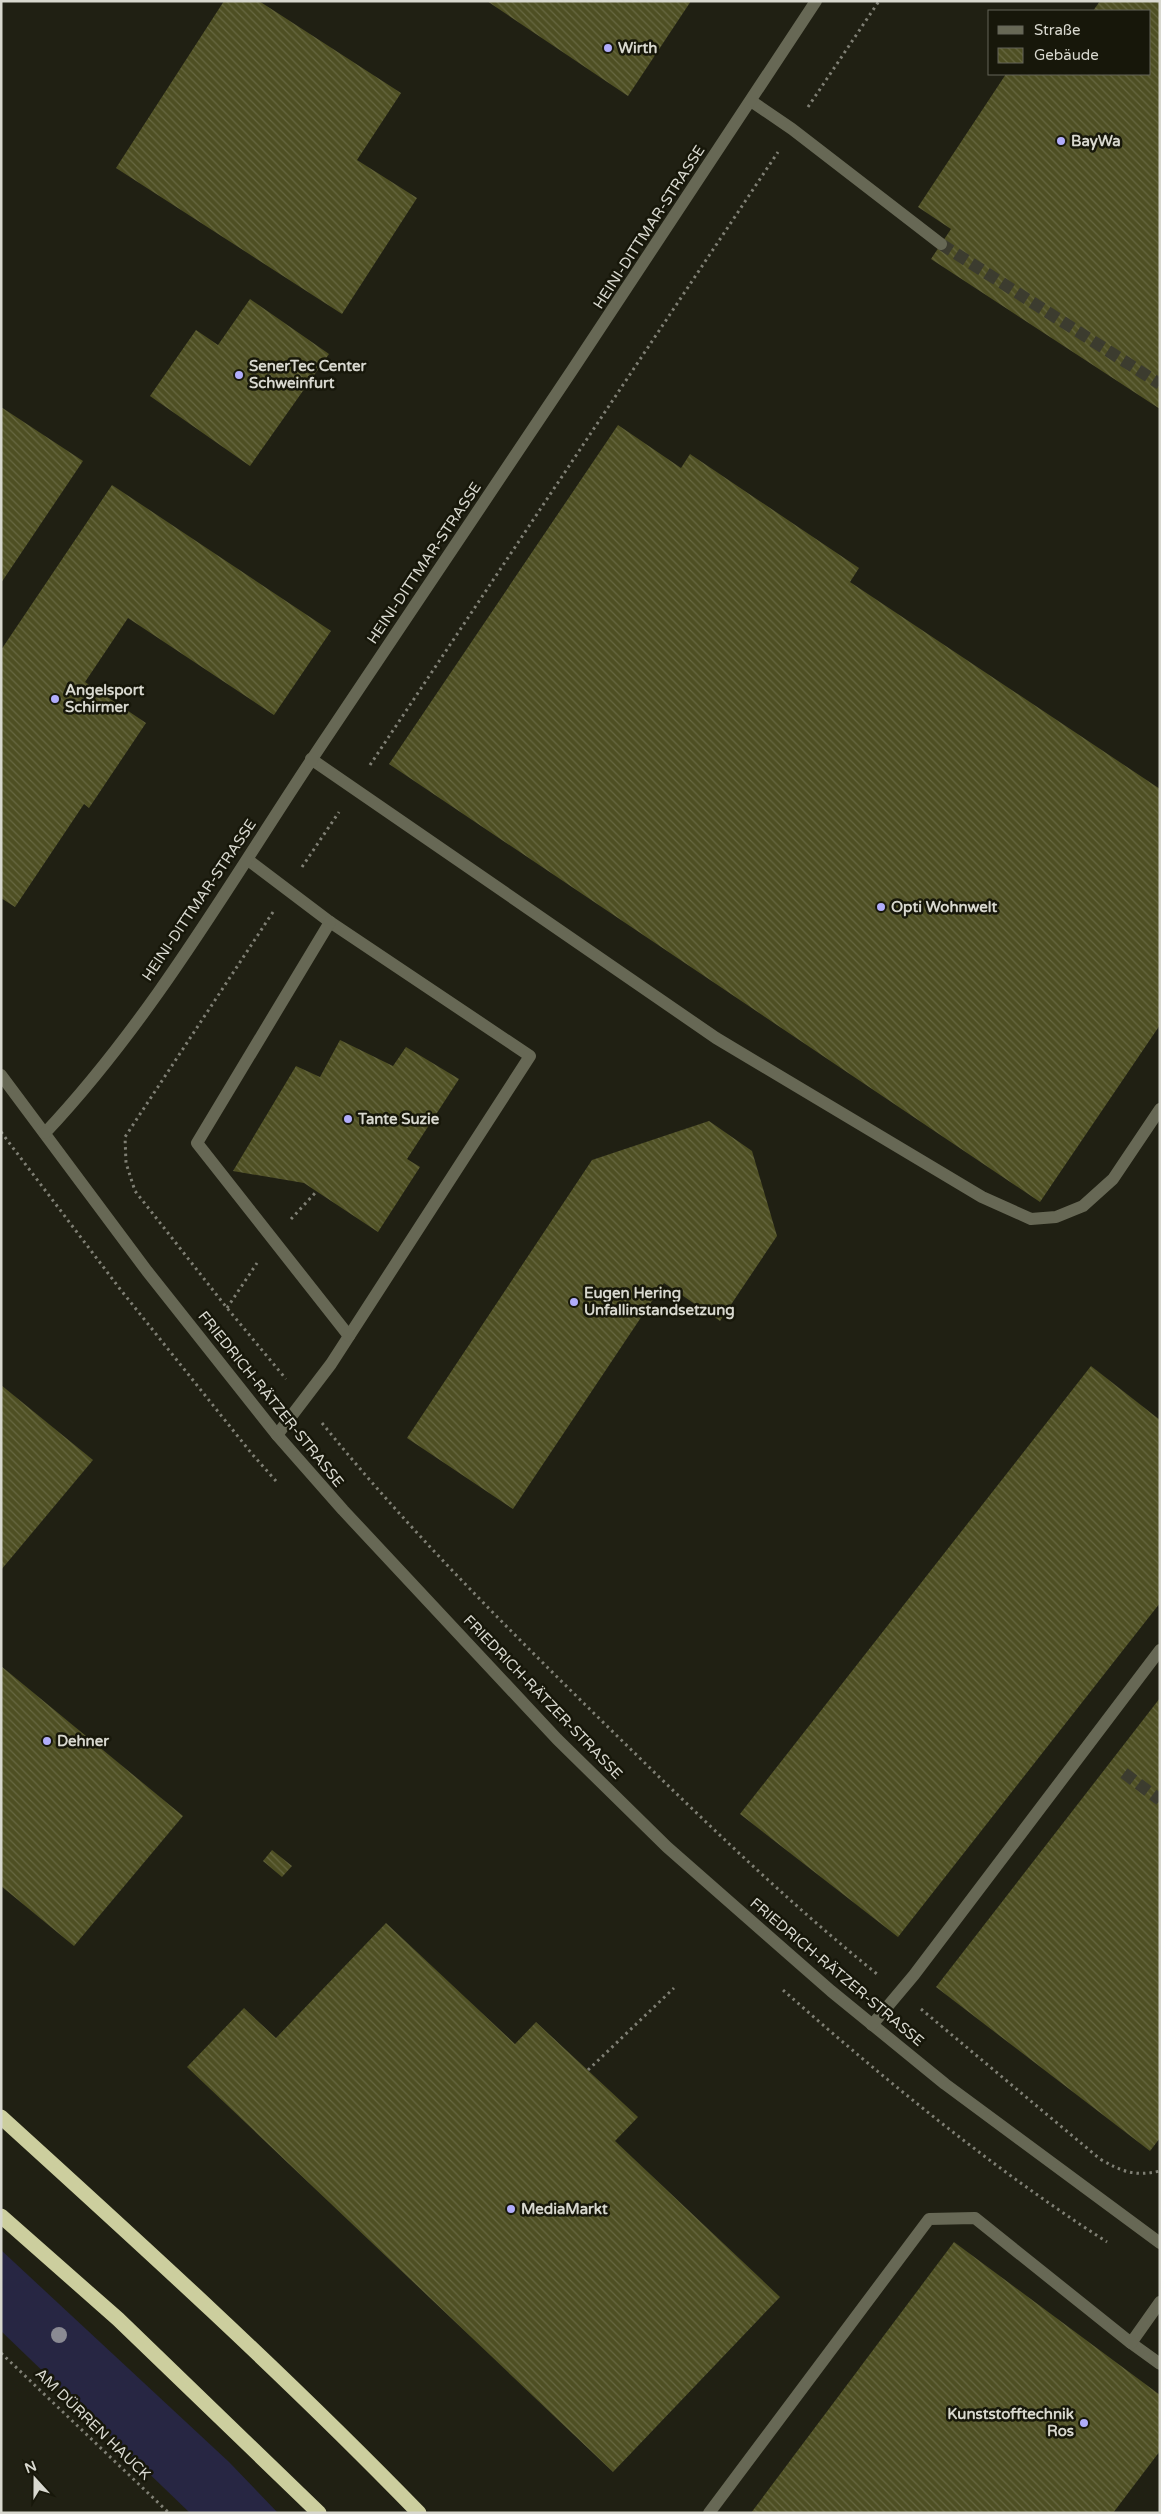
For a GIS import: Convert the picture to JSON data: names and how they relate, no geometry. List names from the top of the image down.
{
  "streets": {
    "street": ["HEINI-DITTMAR-STRASSE", "FRIEDRICH-RÄTZER-STRASSE"],
    "path": ["AM DÜRREN HAUCK"]
  },
  "crossings": [
    ["HEINI-DITTMAR-STRASSE", "FRIEDRICH-RÄTZER-STRASSE"]
  ],
  "places": [
    "Wirth",
    "BayWa",
    "SenerTec Center Schweinfurt",
    "Angelsport Schirmer",
    "Opti Wohnwelt",
    "Tante Suzie",
    "Eugen Hering Unfallinstandsetzung",
    "Dehner",
    "MediaMarkt",
    "Kunststofftechnik Ros"
  ],
  "legend": ["Straße", "Gebäude"],
  "north": "top"
}
